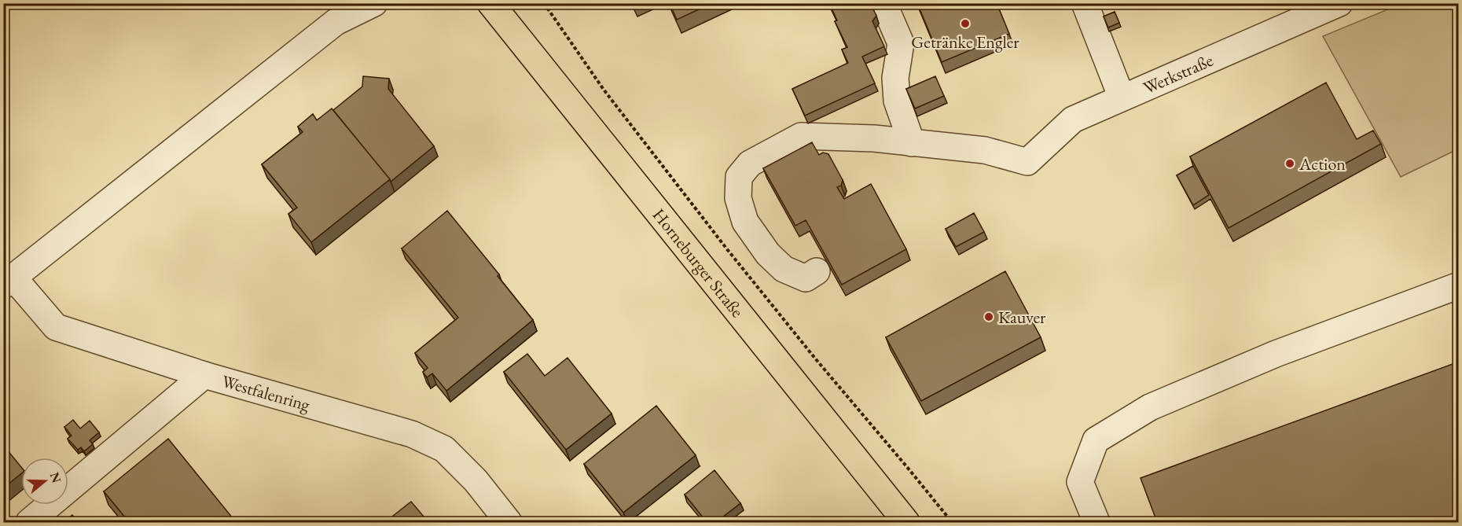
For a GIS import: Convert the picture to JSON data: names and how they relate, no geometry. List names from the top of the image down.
{
  "streets": {
    "main road": ["Horneburger Straße"],
    "street": ["Werkstraße", "Westfalenring"]
  },
  "places": ["Getränke Engler", "Action", "Kauver"],
  "north": "right"
}
